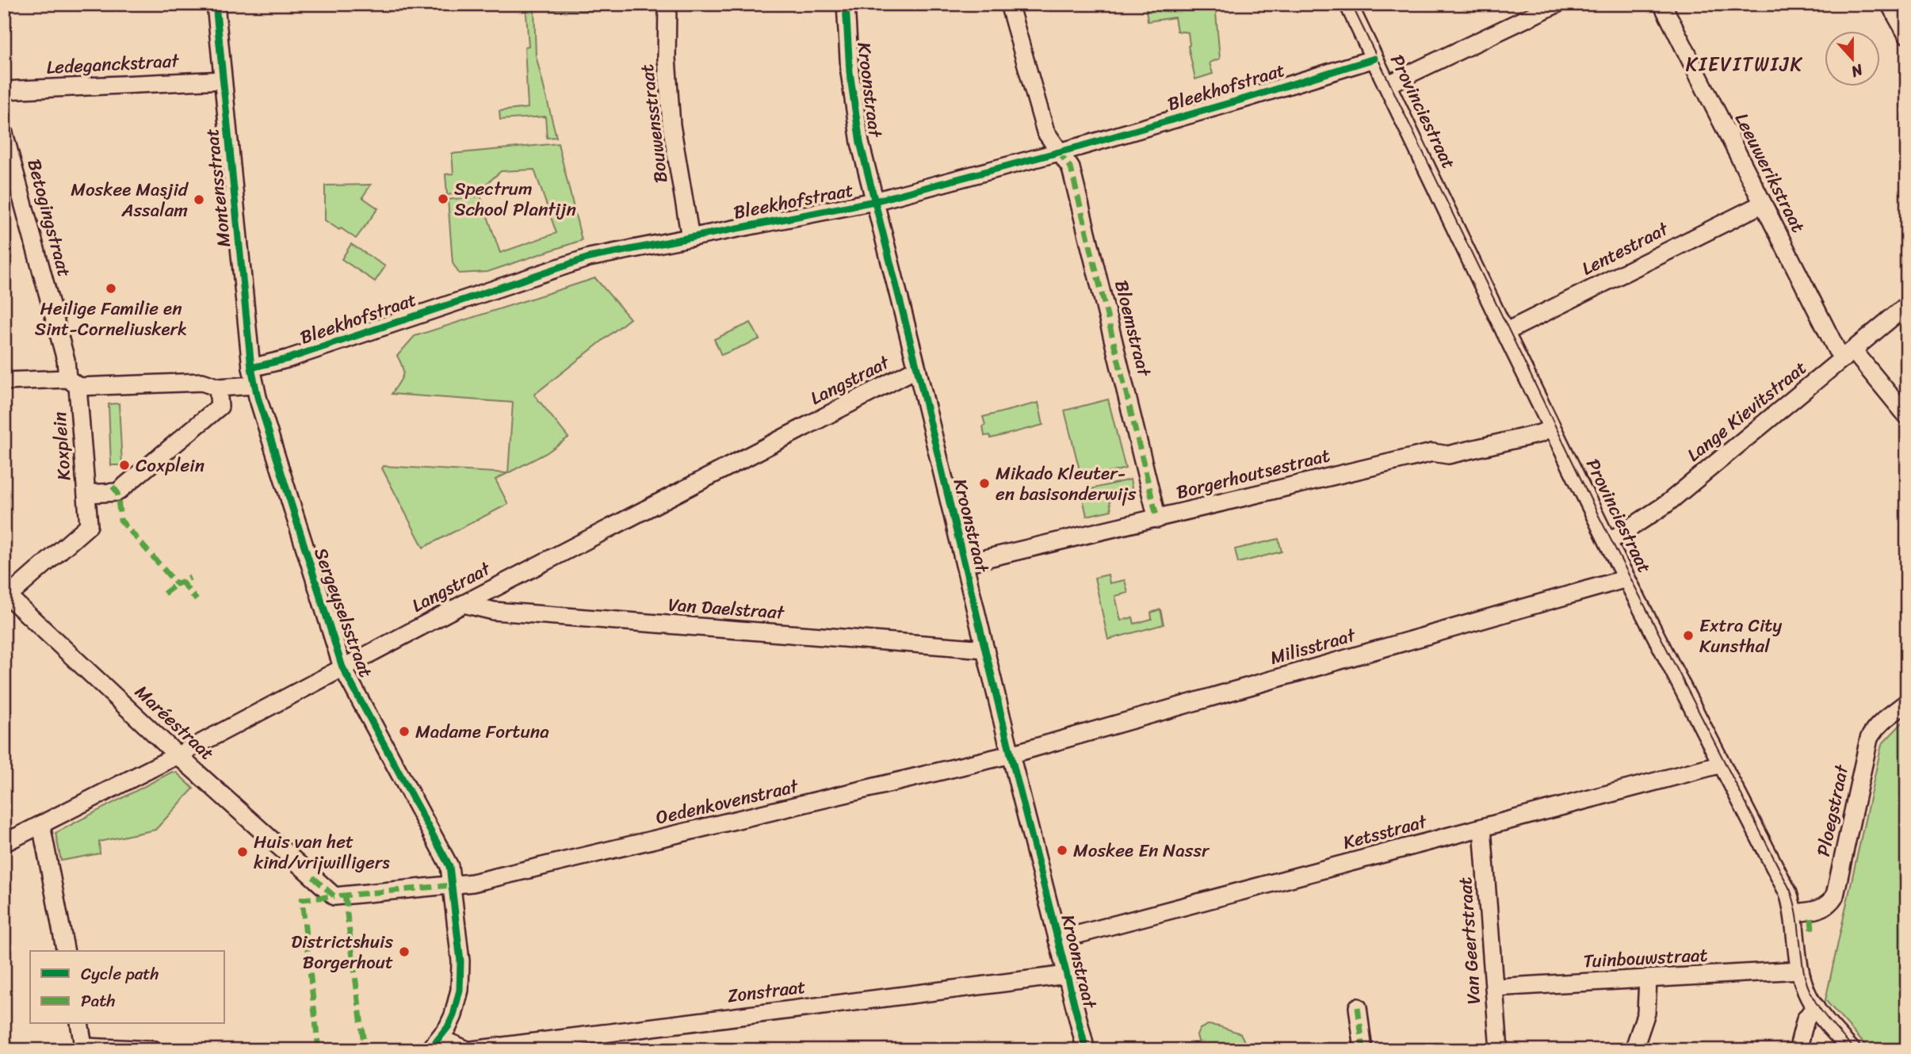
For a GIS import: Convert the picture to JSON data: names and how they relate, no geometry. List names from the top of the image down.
{
  "streets": {
    "street": [
      "Ledeganckstraat",
      "Bleekhofstraat",
      "Kroonstraat",
      "Provinciestraat",
      "Bouwensstraat",
      "Leeuwerikstraat",
      "Montensstraat",
      "Betogingstraat",
      "Lentestraat",
      "Bloemstraat",
      "Langstraat",
      "Lange Kievitstraat",
      "Koxplein",
      "Borgerhoutsestraat",
      "Van Daelstraat",
      "Sergeyselsstraat",
      "Milisstraat",
      "Maréestraat",
      "Oedenkovenstraat",
      "Ploegstraat",
      "Ketsstraat",
      "Van Geertstraat",
      "Tuinbouwstraat",
      "Zonstraat"
    ]
  },
  "crossings": [
    ["Ledeganckstraat", "Montensstraat"],
    ["Bleekhofstraat", "Kroonstraat"],
    ["Bleekhofstraat", "Provinciestraat"],
    ["Bleekhofstraat", "Bouwensstraat"],
    ["Bleekhofstraat", "Montensstraat"],
    ["Bleekhofstraat", "Bloemstraat"],
    ["Bleekhofstraat", "Sergeyselsstraat"],
    ["Kroonstraat", "Langstraat"],
    ["Kroonstraat", "Borgerhoutsestraat"],
    ["Kroonstraat", "Van Daelstraat"],
    ["Kroonstraat", "Milisstraat"],
    ["Kroonstraat", "Oedenkovenstraat"],
    ["Kroonstraat", "Ketsstraat"],
    ["Kroonstraat", "Zonstraat"],
    ["Provinciestraat", "Lentestraat"],
    ["Provinciestraat", "Lange Kievitstraat"],
    ["Provinciestraat", "Borgerhoutsestraat"],
    ["Provinciestraat", "Milisstraat"],
    ["Provinciestraat", "Ploegstraat"],
    ["Provinciestraat", "Ketsstraat"],
    ["Provinciestraat", "Tuinbouwstraat"],
    ["Leeuwerikstraat", "Lentestraat"],
    ["Leeuwerikstraat", "Lange Kievitstraat"],
    ["Montensstraat", "Sergeyselsstraat"],
    ["Betogingstraat", "Koxplein"],
    ["Bloemstraat", "Borgerhoutsestraat"],
    ["Langstraat", "Van Daelstraat"],
    ["Langstraat", "Sergeyselsstraat"],
    ["Langstraat", "Maréestraat"],
    ["Koxplein", "Sergeyselsstraat"],
    ["Sergeyselsstraat", "Oedenkovenstraat"],
    ["Milisstraat", "Oedenkovenstraat"],
    ["Maréestraat", "Oedenkovenstraat"],
    ["Ketsstraat", "Van Geertstraat"],
    ["Van Geertstraat", "Tuinbouwstraat"]
  ],
  "districts": ["KIEVITWIJK"],
  "places": [
    "Spectrum School Plantijn",
    "Moskee Masjid Assalam",
    "Heilige Familie en Sint-Corneliuskerk",
    "Coxplein",
    "Mikado Kleuter- en basisonderwijs",
    "Extra City Kunsthal",
    "Madame Fortuna",
    "Moskee En Nassr",
    "Huis van het kind/vrijwilligers",
    "Districtshuis Borgerhout"
  ],
  "legend": ["Cycle path", "Path"],
  "north": "bottom"
}
